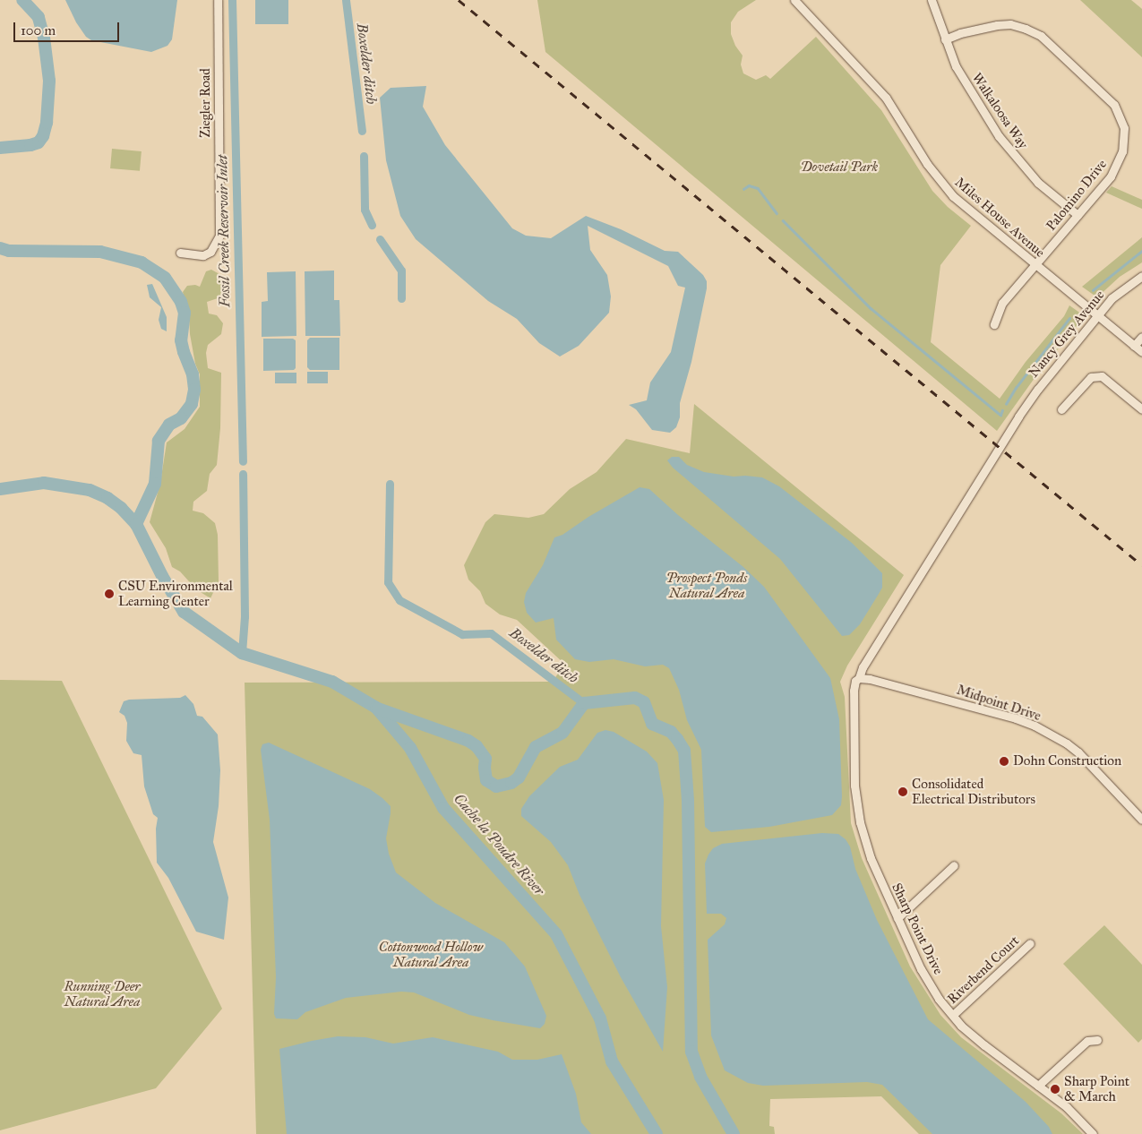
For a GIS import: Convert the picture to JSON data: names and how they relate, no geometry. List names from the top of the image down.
{
  "streets": {
    "street": [
      "Ziegler Road",
      "Walkaloosa Way",
      "Palomino Drive",
      "Miles House Avenue",
      "Nancy Grey Avenue",
      "Midpoint Drive",
      "Sharp Point Drive",
      "Riverbend Court"
    ]
  },
  "crossings": [
    ["Walkaloosa Way", "Palomino Drive"],
    ["Palomino Drive", "Miles House Avenue"],
    ["Miles House Avenue", "Nancy Grey Avenue"],
    ["Nancy Grey Avenue", "Midpoint Drive"],
    ["Nancy Grey Avenue", "Sharp Point Drive"],
    ["Midpoint Drive", "Sharp Point Drive"],
    ["Sharp Point Drive", "Riverbend Court"]
  ],
  "water": ["Boxelder ditch", "Fossil Creek Reservoir Inlet", "Cache la Poudre River"],
  "parks": [
    "Dovetail Park",
    "Prospect Ponds Natural Area",
    "Cottonwood Hollow Natural Area",
    "Running Deer Natural Area"
  ],
  "places": [
    "CSU Environmental Learning Center",
    "Dohn Construction",
    "Consolidated Electrical Distributors",
    "Sharp Point & March"
  ],
  "scale_bar": "100 m"
}
